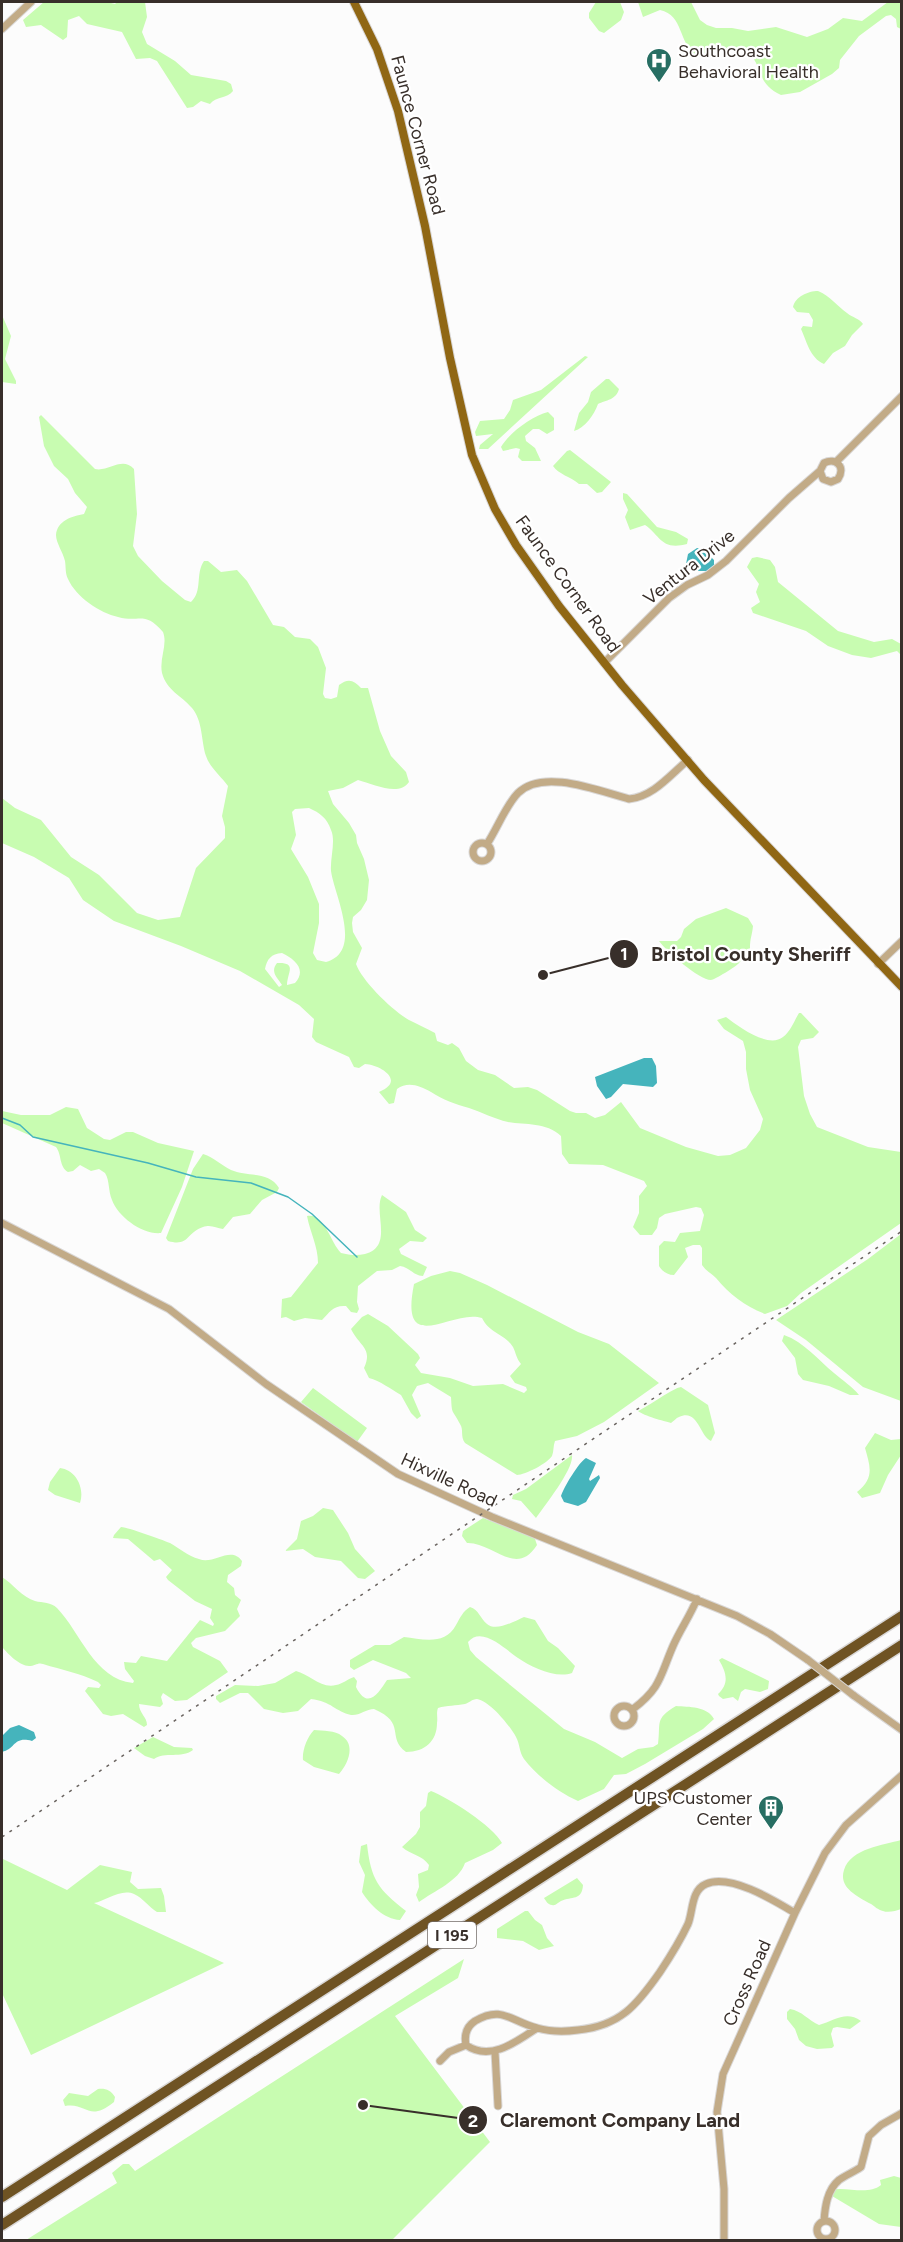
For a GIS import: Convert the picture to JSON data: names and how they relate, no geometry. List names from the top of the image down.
{
  "streets": {
    "highway": ["I 195"],
    "main road": ["Faunce Corner Road"],
    "street": ["Ventura Drive", "Hixville Road", "Cross Road"]
  },
  "crossings": [
    ["Faunce Corner Road", "Ventura Drive"]
  ],
  "places": {
    "hospital": ["Southcoast Behavioral Health"],
    "other": ["Bristol County Sheriff", "Claremont Company Land"],
    "building": ["UPS Customer Center"]
  }
}
